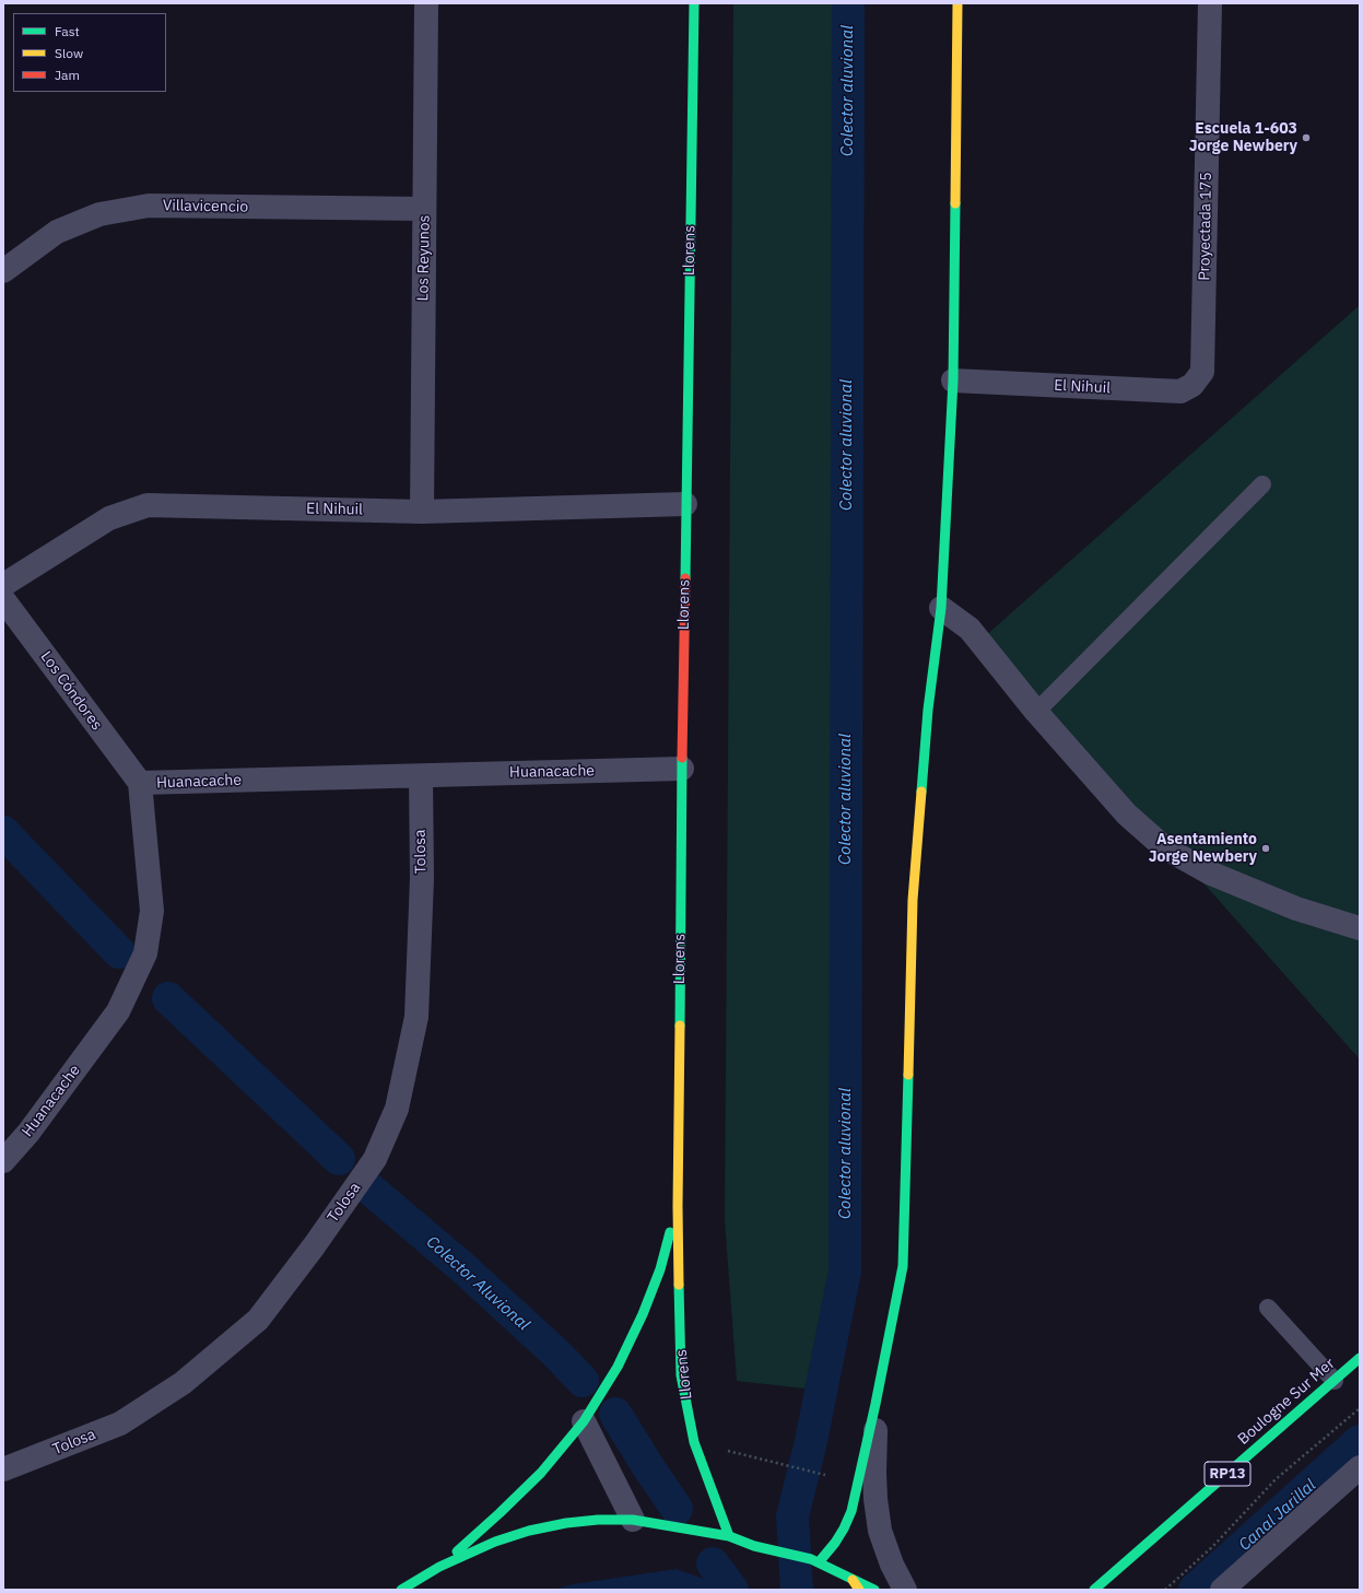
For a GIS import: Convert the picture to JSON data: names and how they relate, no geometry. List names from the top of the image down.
{
  "streets": {
    "street": [
      "Villavicencio",
      "Proyectada 175",
      "Llorens",
      "Los Reyunos",
      "El Nihuil",
      "Los Cóndores",
      "Huanacache",
      "Tolosa",
      "Boulogne Sur Mer",
      "RP13"
    ]
  },
  "crossings": [
    ["Villavicencio", "Los Reyunos"],
    ["Proyectada 175", "El Nihuil"],
    ["Llorens", "El Nihuil"],
    ["Llorens", "Huanacache"],
    ["Los Reyunos", "El Nihuil"],
    ["Los Cóndores", "Huanacache"],
    ["Huanacache", "Tolosa"]
  ],
  "water": ["Colector aluvional", "Colector Aluvional", "Canal Jarillal"],
  "places": ["Escuela 1-603 Jorge Newbery", "Asentamiento Jorge Newbery"],
  "legend": ["Fast", "Slow", "Jam"]
}
